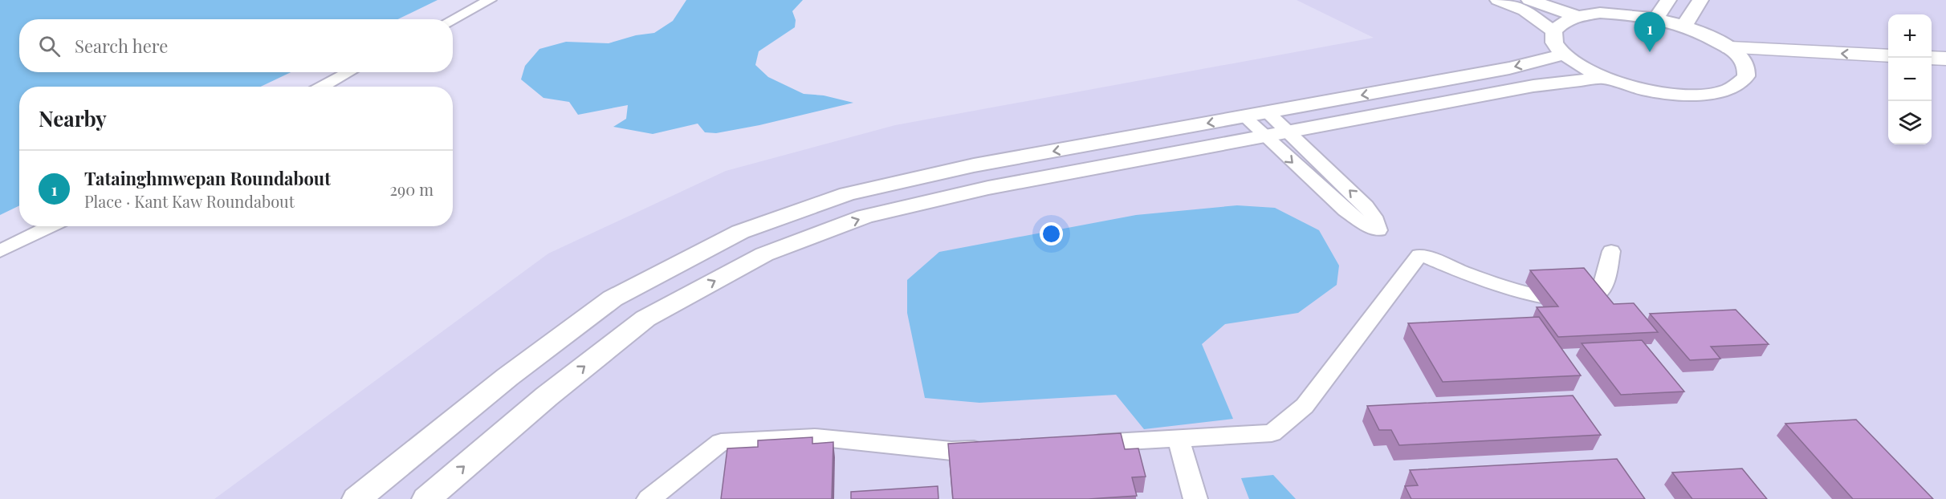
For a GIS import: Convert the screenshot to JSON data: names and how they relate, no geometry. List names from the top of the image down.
{
  "page": {
    "pins": "1",
    "map_buttons": ["+", "−"],
    "search": "Search here",
    "heading": "Nearby",
    "list": [
      {
        "mark": "1",
        "name": "Tatainghmwepan Roundabout",
        "note": "Place · Kant Kaw Roundabout",
        "value": "290 m"
      }
    ]
  }
}
